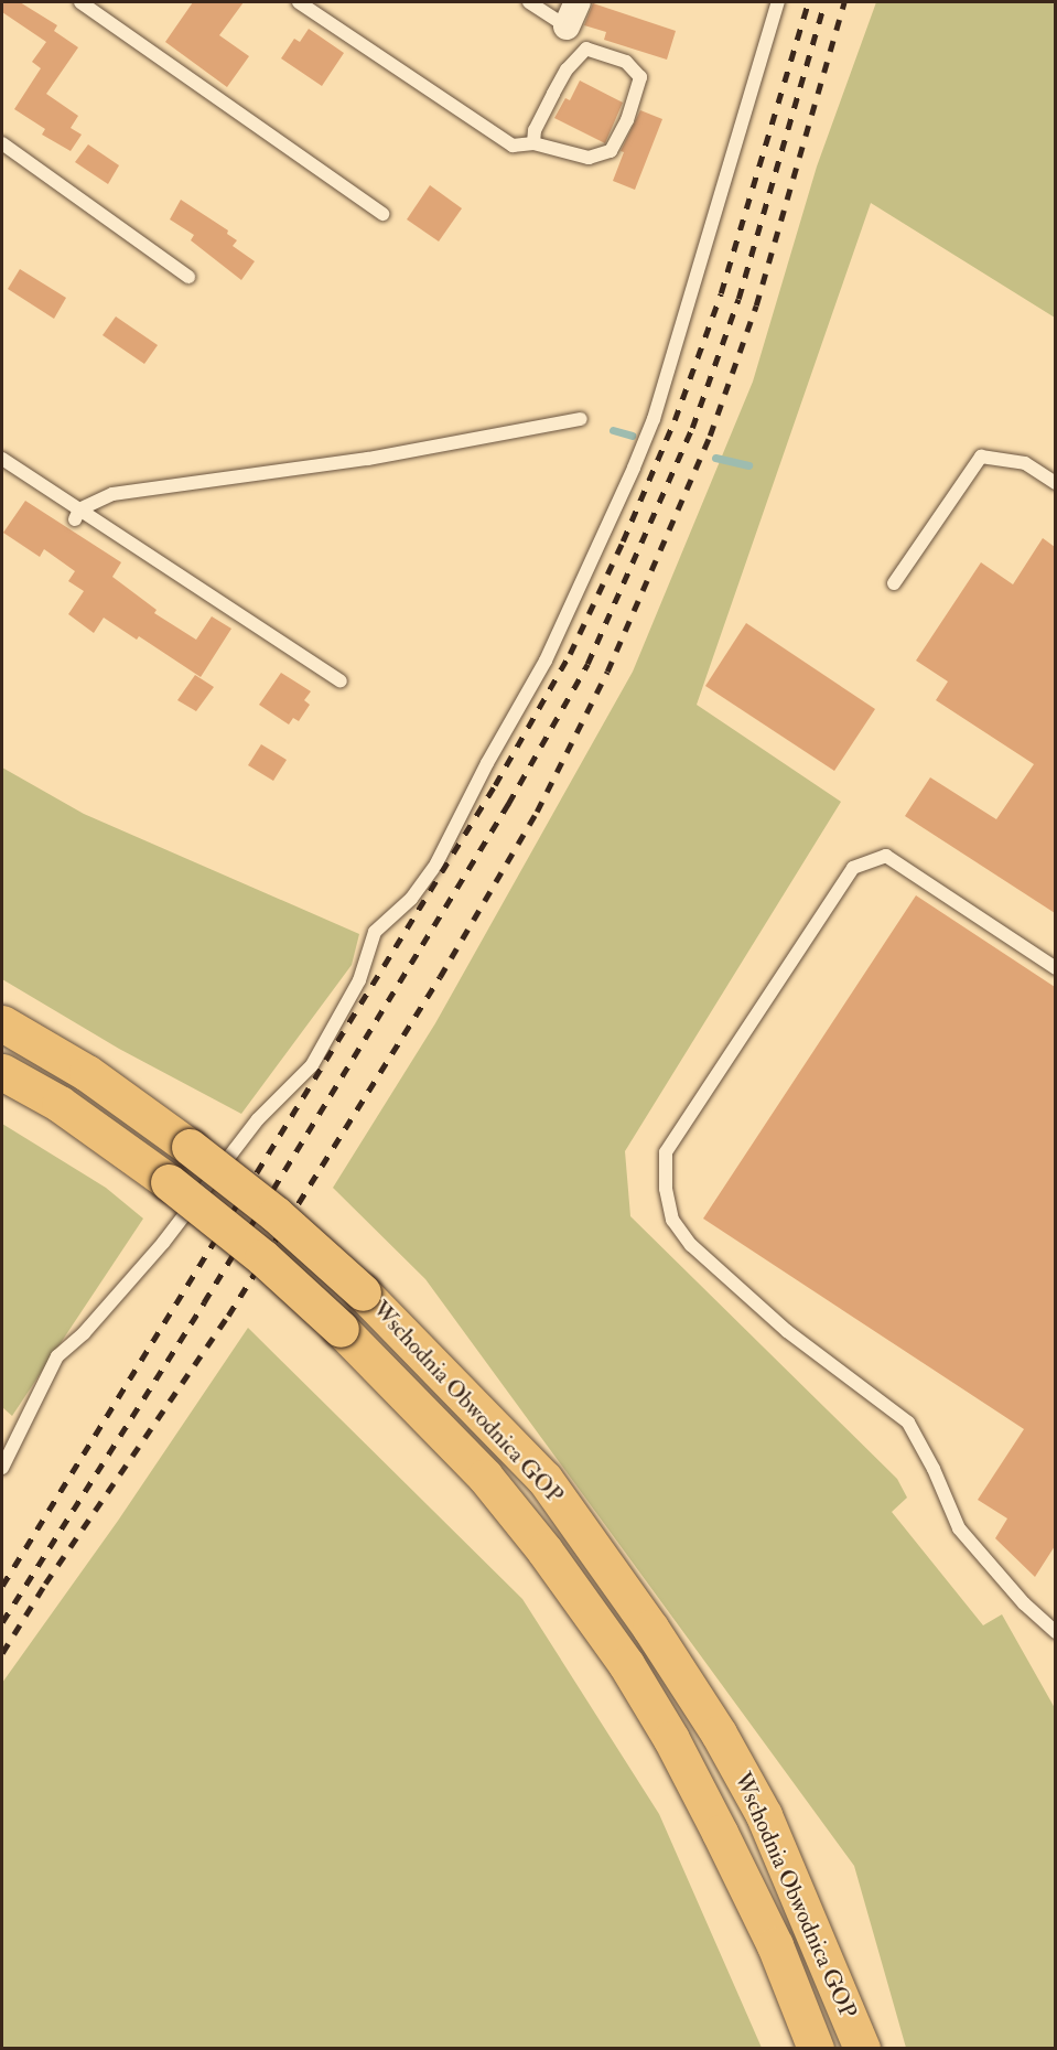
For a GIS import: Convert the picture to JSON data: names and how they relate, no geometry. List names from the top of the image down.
{
  "streets": {
    "highway": ["Wschodnia Obwodnica GOP"]
  }
}
